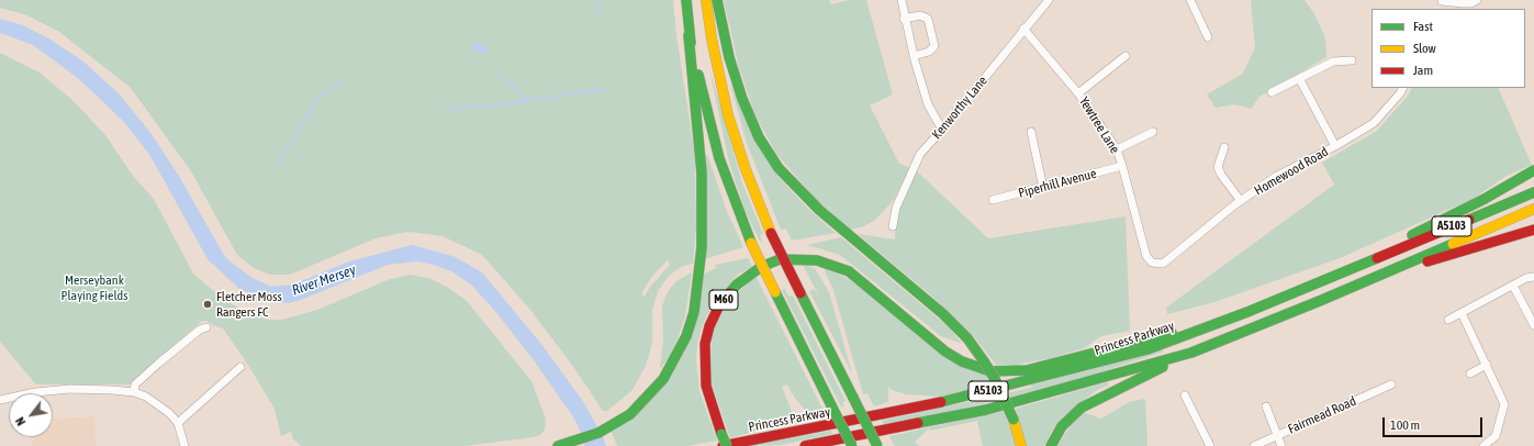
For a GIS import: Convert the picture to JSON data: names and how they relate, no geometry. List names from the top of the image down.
{
  "streets": {
    "highway": ["A5103", "M60", "Princess Parkway"],
    "street": [
      "Kenworthy Lane",
      "Yewtree Lane",
      "Homewood Road",
      "Piperhill Avenue",
      "Fairmead Road"
    ]
  },
  "crossings": [
    ["Kenworthy Lane", "Yewtree Lane"],
    ["Yewtree Lane", "Homewood Road"],
    ["Yewtree Lane", "Piperhill Avenue"],
    ["M60", "Princess Parkway"]
  ],
  "water": ["River Mersey"],
  "parks": ["Merseybank Playing Fields"],
  "places": ["Fletcher Moss Rangers FC"],
  "legend": ["Fast", "Slow", "Jam"],
  "scale_bar": "100 m",
  "north": "bottom left"
}
